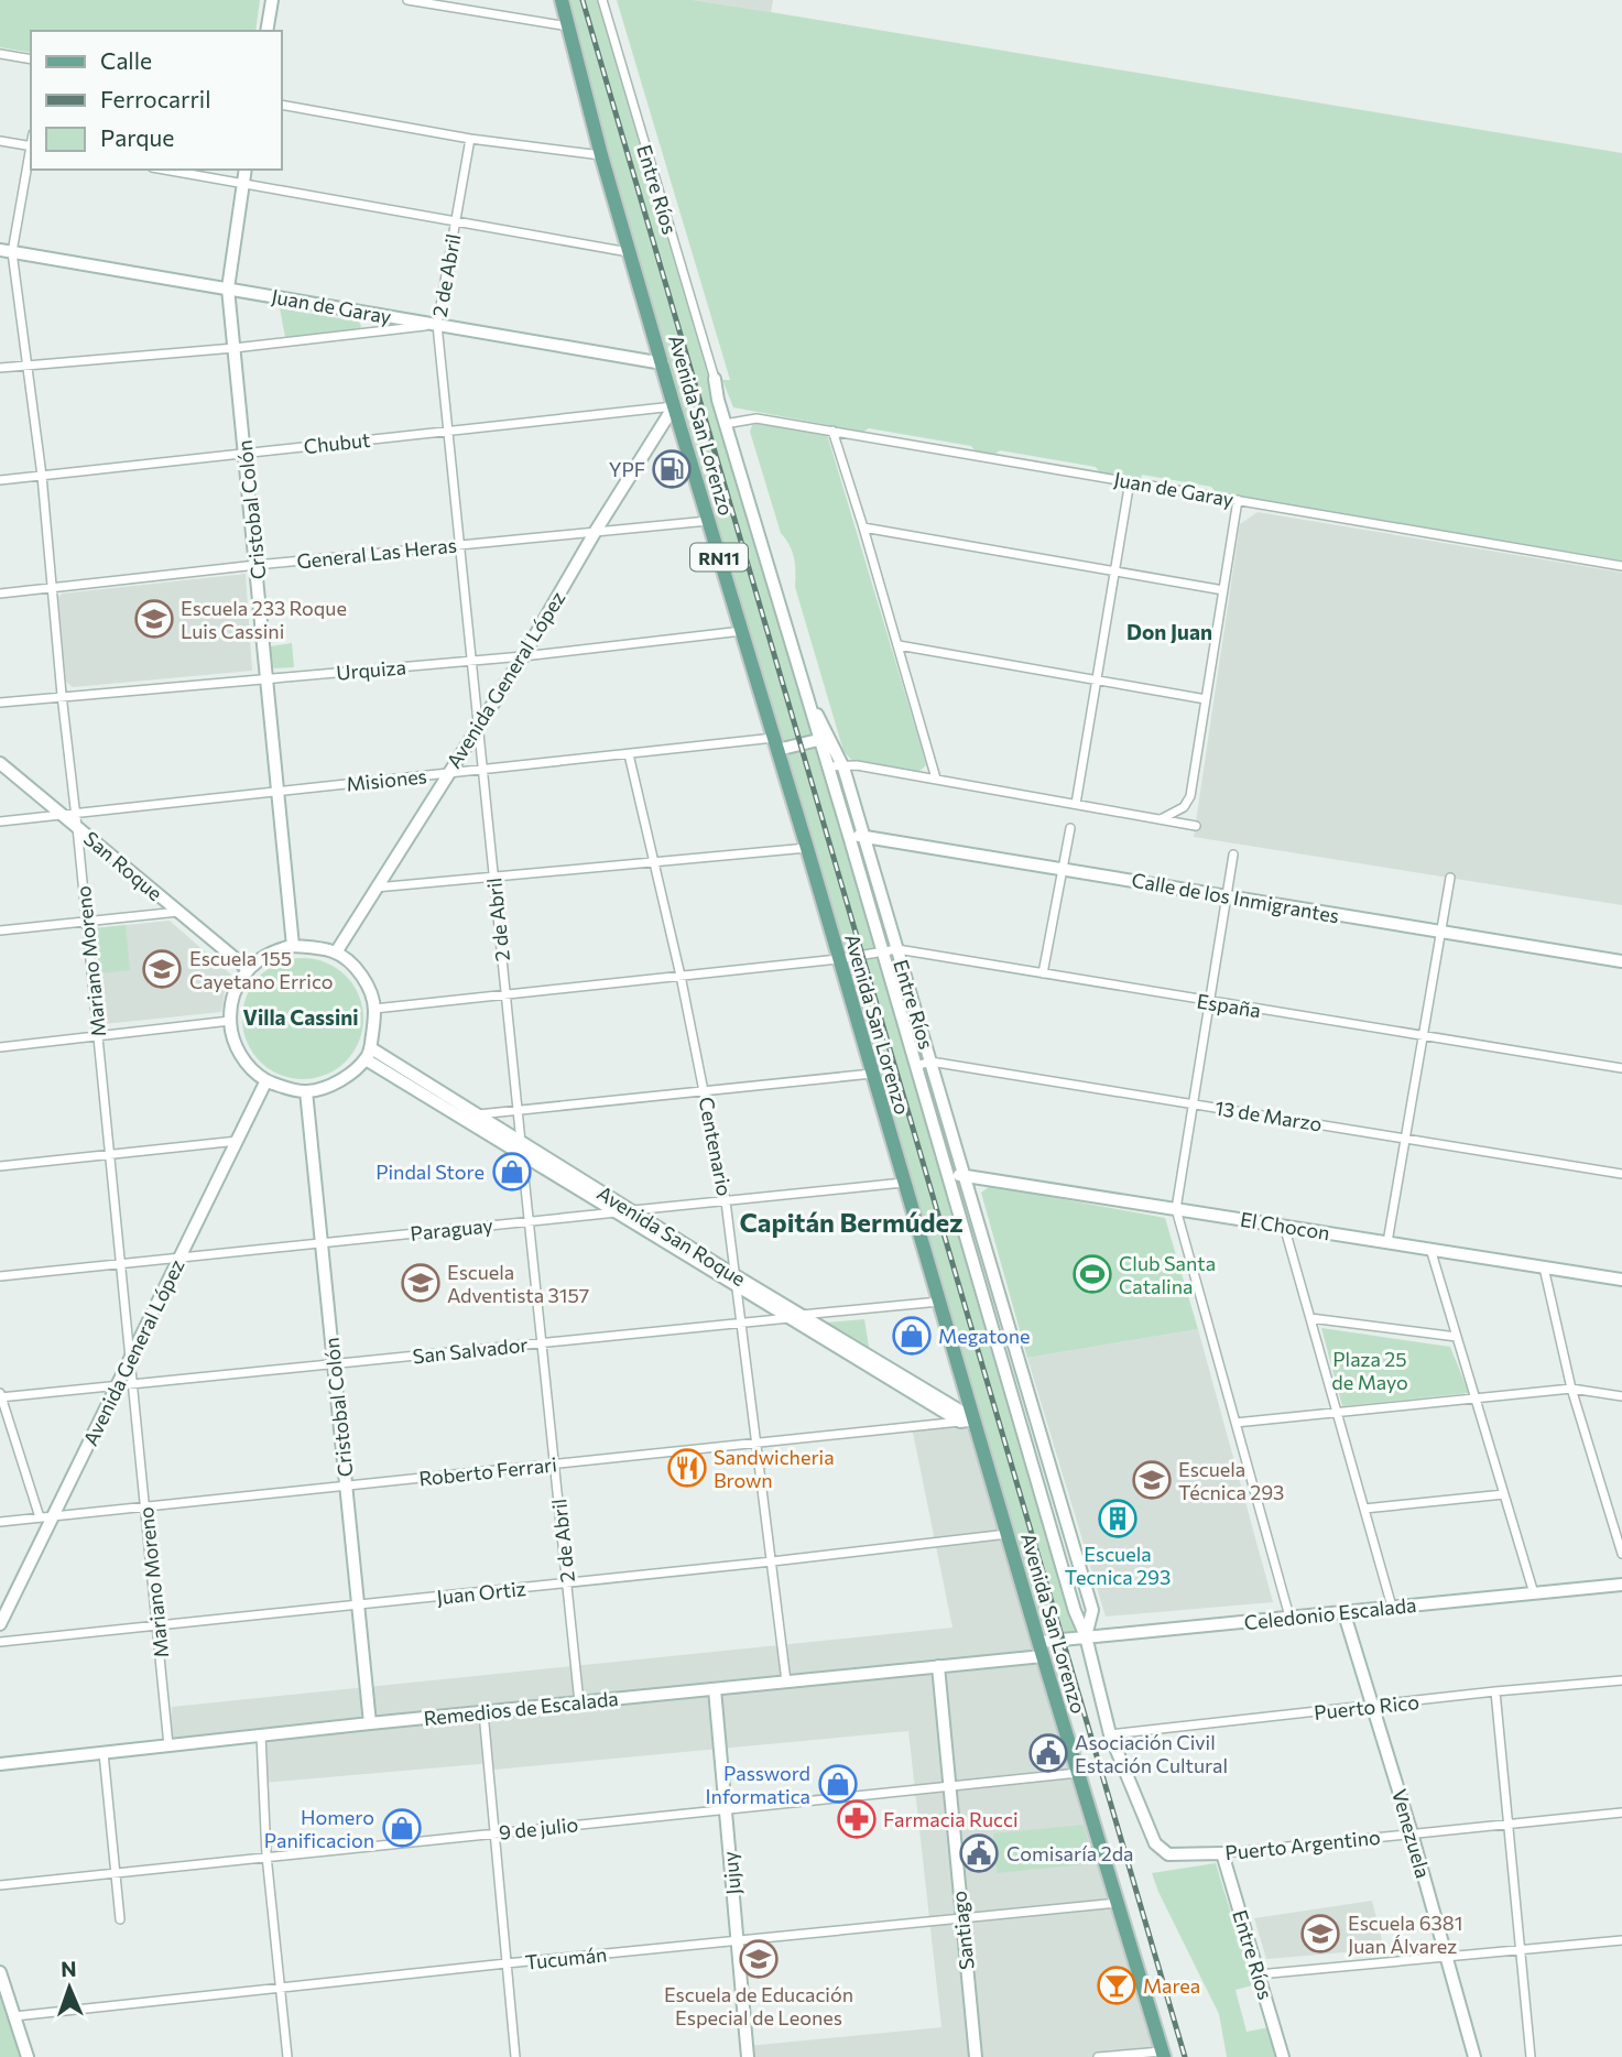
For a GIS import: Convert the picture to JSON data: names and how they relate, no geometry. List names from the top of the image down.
{
  "streets": {
    "main road": ["Avenida San Lorenzo", "RN11"],
    "street": [
      "Entre Ríos",
      "2 de Abril",
      "Juan de Garay",
      "Chubut",
      "Cristobal Colón",
      "General Las Heras",
      "Urquiza",
      "Avenida General López",
      "Misiones",
      "San Roque",
      "Calle de los Inmigrantes",
      "Mariano Moreno",
      "España",
      "13 de Marzo",
      "Centenario",
      "El Chocon",
      "Paraguay",
      "Avenida San Roque",
      "San Salvador",
      "Roberto Ferrari",
      "Juan Ortiz",
      "Celedonio Escalada",
      "Puerto Rico",
      "Remedios de Escalada",
      "9 de julio",
      "Venezuela",
      "Puerto Argentino",
      "Jujuy",
      "Santiago",
      "Tucumán"
    ]
  },
  "crossings": [
    ["Entre Ríos", "Juan de Garay"],
    ["Entre Ríos", "Calle de los Inmigrantes"],
    ["Entre Ríos", "España"],
    ["Entre Ríos", "13 de Marzo"],
    ["Entre Ríos", "El Chocon"],
    ["Entre Ríos", "Celedonio Escalada"],
    ["Entre Ríos", "Puerto Rico"],
    ["Entre Ríos", "Puerto Argentino"],
    ["2 de Abril", "Juan de Garay"],
    ["2 de Abril", "Chubut"],
    ["2 de Abril", "General Las Heras"],
    ["2 de Abril", "Urquiza"],
    ["2 de Abril", "Avenida General López"],
    ["2 de Abril", "Misiones"],
    ["2 de Abril", "España"],
    ["2 de Abril", "Paraguay"],
    ["2 de Abril", "Avenida San Roque"],
    ["2 de Abril", "San Salvador"],
    ["2 de Abril", "Roberto Ferrari"],
    ["2 de Abril", "Juan Ortiz"],
    ["2 de Abril", "Remedios de Escalada"],
    ["Juan de Garay", "Avenida San Lorenzo"],
    ["Juan de Garay", "Cristobal Colón"],
    ["Avenida San Lorenzo", "Chubut"],
    ["Avenida San Lorenzo", "General Las Heras"],
    ["Avenida San Lorenzo", "Urquiza"],
    ["Avenida San Lorenzo", "Avenida General López"],
    ["Avenida San Lorenzo", "Misiones"],
    ["Avenida San Lorenzo", "España"],
    ["Avenida San Lorenzo", "Paraguay"],
    ["Avenida San Lorenzo", "Avenida San Roque"],
    ["Avenida San Lorenzo", "San Salvador"],
    ["Avenida San Lorenzo", "Roberto Ferrari"],
    ["Avenida San Lorenzo", "Juan Ortiz"],
    ["Avenida San Lorenzo", "Celedonio Escalada"],
    ["Avenida San Lorenzo", "Remedios de Escalada"],
    ["Avenida San Lorenzo", "9 de julio"],
    ["Avenida San Lorenzo", "Tucumán"],
    ["Chubut", "Cristobal Colón"],
    ["Chubut", "Avenida General López"],
    ["Cristobal Colón", "General Las Heras"],
    ["Cristobal Colón", "Urquiza"],
    ["Cristobal Colón", "Avenida General López"],
    ["Cristobal Colón", "Misiones"],
    ["Cristobal Colón", "San Roque"],
    ["Cristobal Colón", "España"],
    ["Cristobal Colón", "Paraguay"],
    ["Cristobal Colón", "Avenida San Roque"],
    ["Cristobal Colón", "San Salvador"],
    ["Cristobal Colón", "Roberto Ferrari"],
    ["Cristobal Colón", "Juan Ortiz"],
    ["Cristobal Colón", "Remedios de Escalada"],
    ["General Las Heras", "Avenida General López"],
    ["Urquiza", "Avenida General López"],
    ["Avenida General López", "Misiones"],
    ["Avenida General López", "San Roque"],
    ["Avenida General López", "Mariano Moreno"],
    ["Avenida General López", "España"],
    ["Avenida General López", "Paraguay"],
    ["Avenida General López", "Avenida San Roque"],
    ["Avenida General López", "San Salvador"],
    ["Avenida General López", "Roberto Ferrari"],
    ["Misiones", "San Roque"],
    ["Misiones", "Centenario"],
    ["San Roque", "Mariano Moreno"],
    ["San Roque", "España"],
    ["San Roque", "Avenida San Roque"],
    ["Mariano Moreno", "Paraguay"],
    ["Mariano Moreno", "San Salvador"],
    ["Mariano Moreno", "Roberto Ferrari"],
    ["Mariano Moreno", "Juan Ortiz"],
    ["Mariano Moreno", "Remedios de Escalada"],
    ["España", "Centenario"],
    ["España", "Avenida San Roque"],
    ["Centenario", "Paraguay"],
    ["Centenario", "Avenida San Roque"],
    ["Centenario", "San Salvador"],
    ["Centenario", "Roberto Ferrari"],
    ["Centenario", "Juan Ortiz"],
    ["Centenario", "Remedios de Escalada"],
    ["Paraguay", "Avenida San Roque"],
    ["Avenida San Roque", "San Salvador"],
    ["Avenida San Roque", "Roberto Ferrari"],
    ["Celedonio Escalada", "Remedios de Escalada"],
    ["Celedonio Escalada", "Venezuela"],
    ["Puerto Rico", "Venezuela"],
    ["Remedios de Escalada", "Jujuy"],
    ["Remedios de Escalada", "Santiago"],
    ["9 de julio", "Jujuy"],
    ["9 de julio", "Santiago"],
    ["Venezuela", "Puerto Argentino"],
    ["Jujuy", "Tucumán"],
    ["Santiago", "Tucumán"]
  ],
  "districts": ["Don Juan", "Villa Cassini", "Capitán Bermúdez"],
  "parks": ["Plaza 25 de Mayo"],
  "places": {
    "fuel station": ["YPF"],
    "school or university": [
      "Escuela 233 Roque Luis Cassini",
      "Escuela 155 Cayetano Errico",
      "Escuela Adventista 3157",
      "Escuela Técnica 293",
      "Escuela 6381 Juan Álvarez",
      "Escuela de Educación Especial de Leones"
    ],
    "shop": [
      "Pindal Store",
      "Megatone",
      "Password Informatica",
      "Homero Panificacion"
    ],
    "sports": ["Club Santa Catalina"],
    "restaurant": ["Sandwicheria Brown"],
    "building": ["Escuela Tecnica 293"],
    "public building": ["Asociación Civil Estación Cultural", "Comisaría 2da"],
    "pharmacy": ["Farmacia Rucci"],
    "bar": ["Marea"]
  },
  "legend": ["Calle", "Ferrocarril", "Parque"],
  "north": "top"
}
